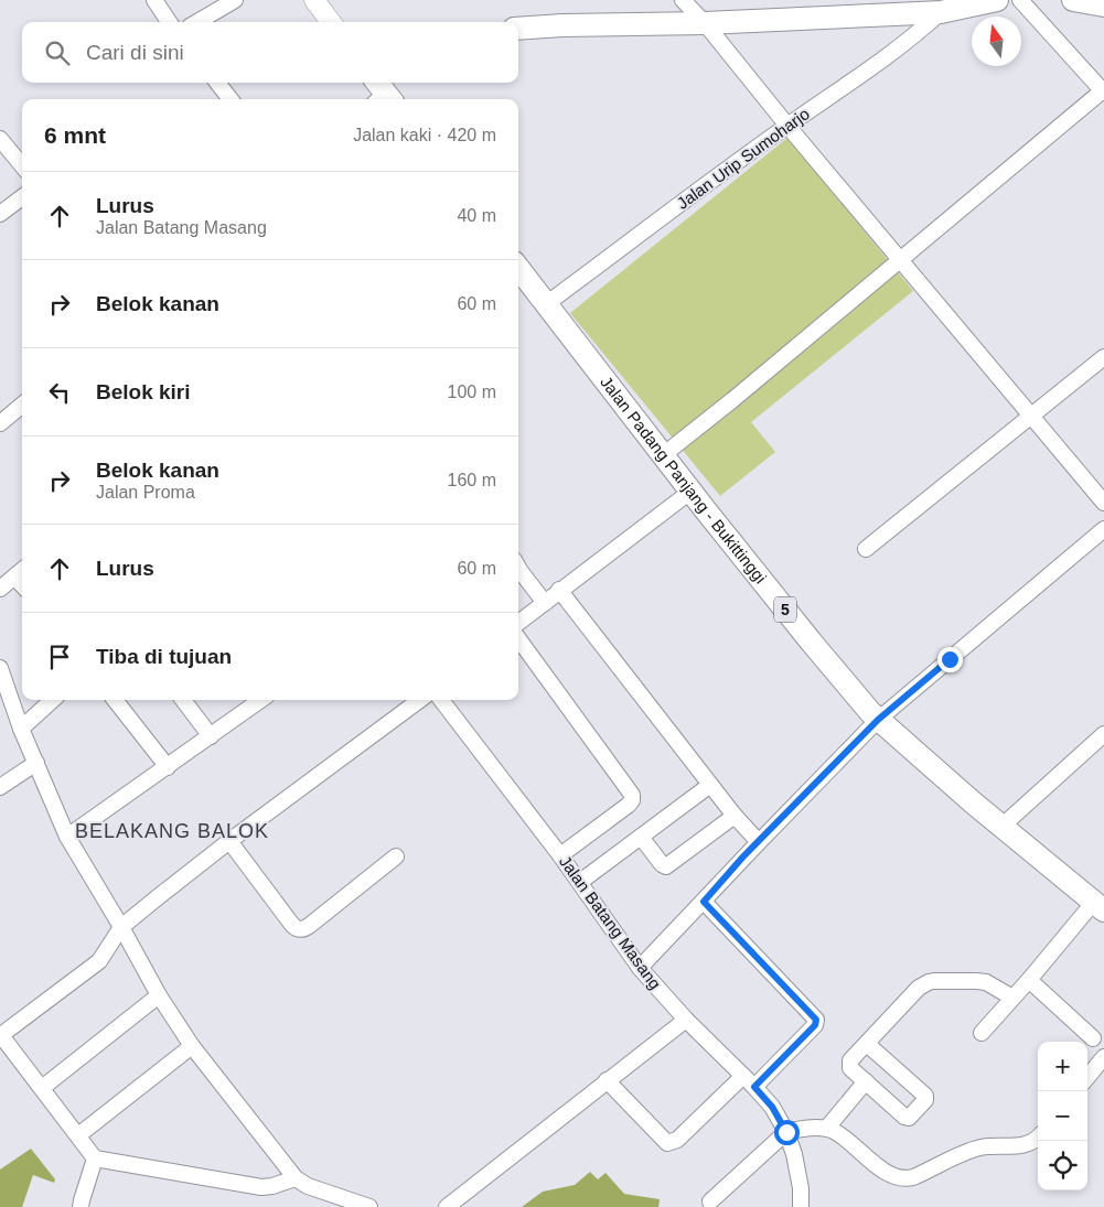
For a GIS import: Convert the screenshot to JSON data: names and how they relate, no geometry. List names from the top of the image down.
{
  "streets": {
    "highway": ["Jalan Padang Panjang - Bukittinggi", "5"],
    "street": ["Jalan Urip Sumoharjo", "Jalan Batang Masang"]
  },
  "crossings": [
    ["Jalan Urip Sumoharjo", "Jalan Padang Panjang - Bukittinggi"]
  ],
  "districts": ["BELAKANG BALOK"],
  "north": "top",
  "page": {
    "search": "Cari di sini",
    "heading": ["6 mnt", "Jalan kaki · 420 m"],
    "list": [
      ["Lurus", "Jalan Batang Masang", "40 m"],
      ["Belok kanan", "60 m"],
      ["Belok kiri", "100 m"],
      ["Belok kanan", "Jalan Proma", "160 m"],
      ["Lurus", "60 m"],
      "Tiba di tujuan"
    ],
    "map_buttons": ["+", "−"]
  }
}
